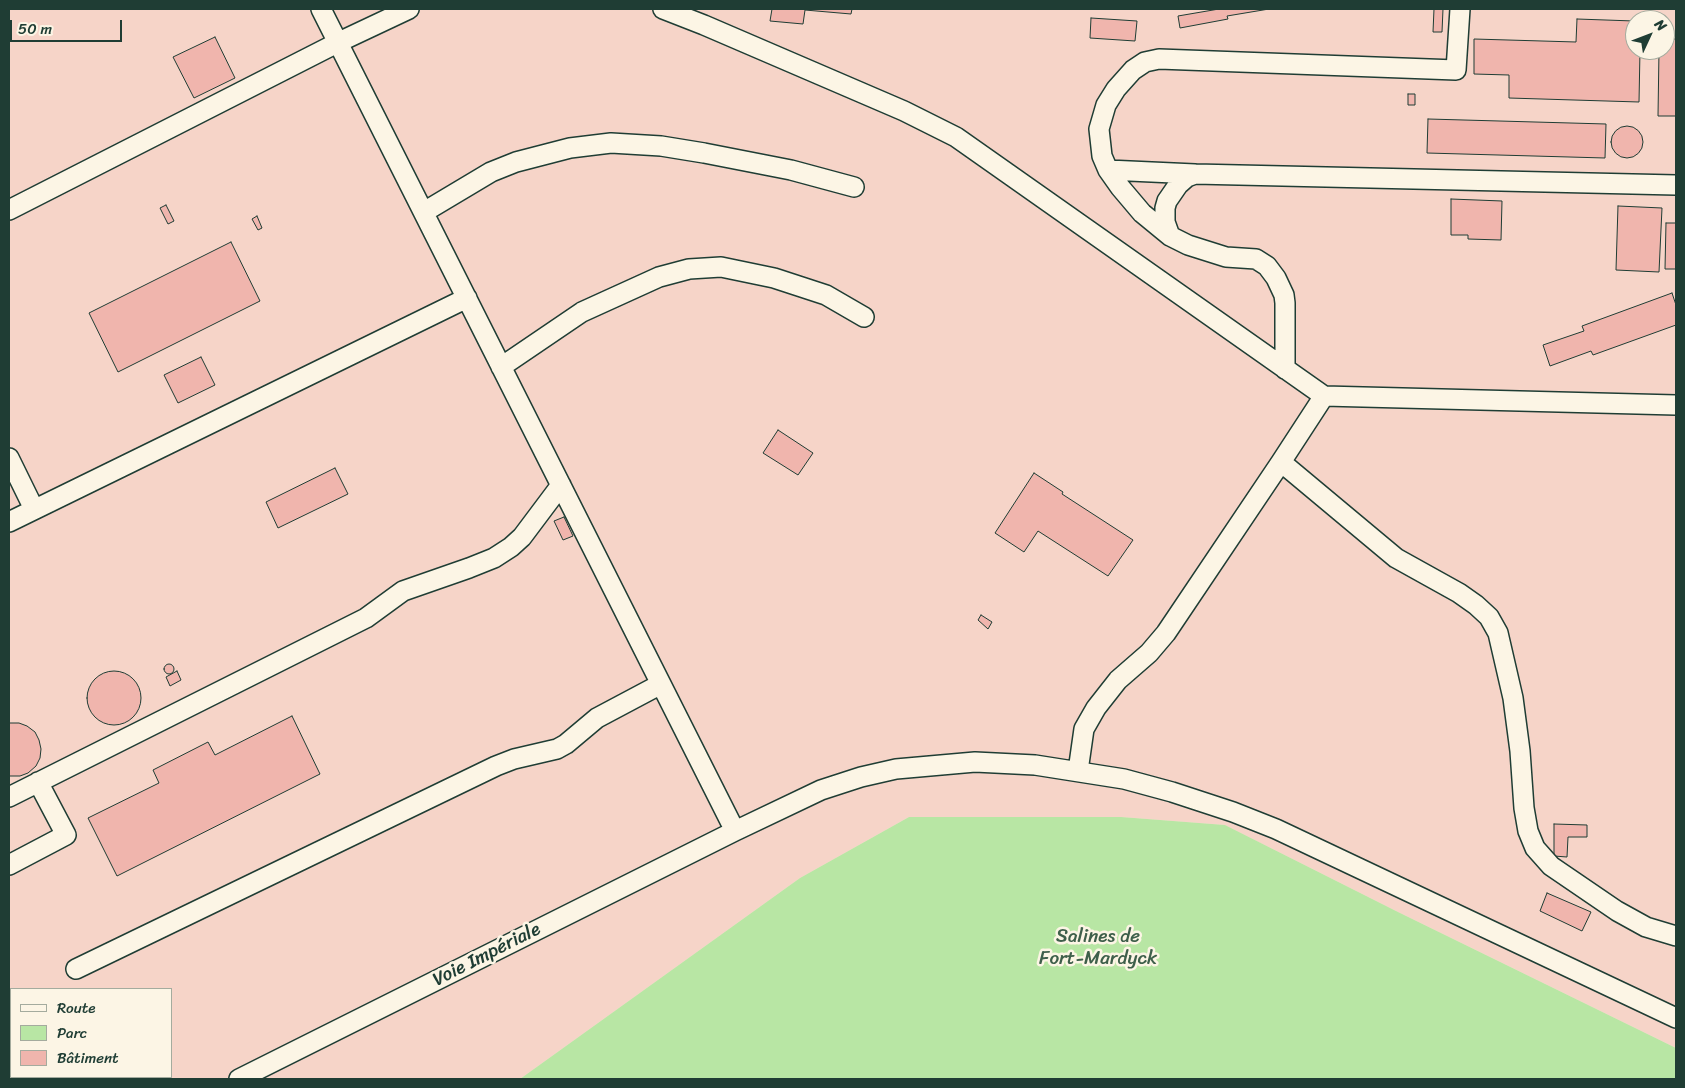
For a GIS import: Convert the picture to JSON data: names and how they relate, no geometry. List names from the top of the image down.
{
  "streets": {
    "street": ["Voie Impériale"]
  },
  "parks": ["Salines de Fort-Mardyck"],
  "legend": ["Route", "Parc", "Bâtiment"],
  "scale_bar": "50 m",
  "north": "top right"
}
